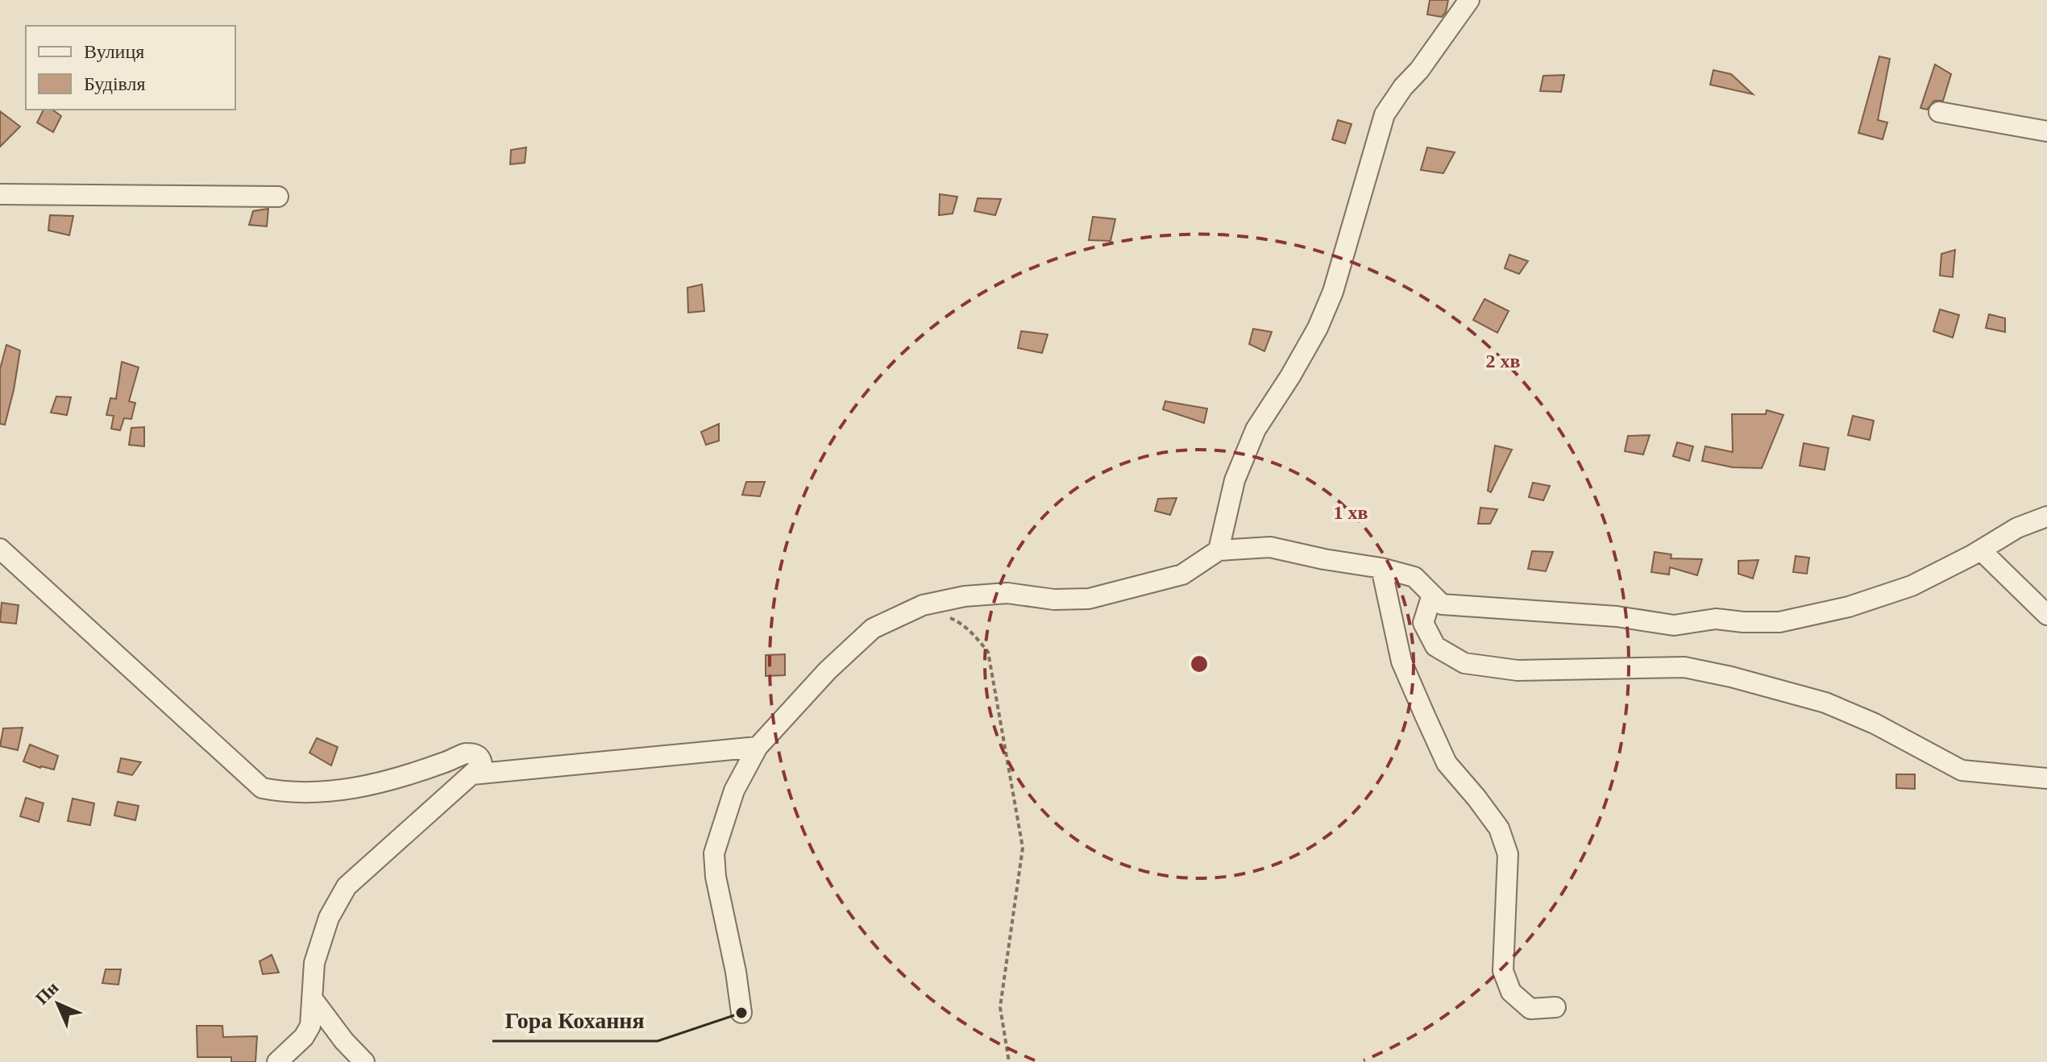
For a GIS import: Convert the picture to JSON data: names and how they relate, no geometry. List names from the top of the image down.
{
  "places": ["Гора Кохання"],
  "legend": ["Вулиця", "Будівля"],
  "north": "top left",
  "rings": ["2 хв", "1 хв"]
}
